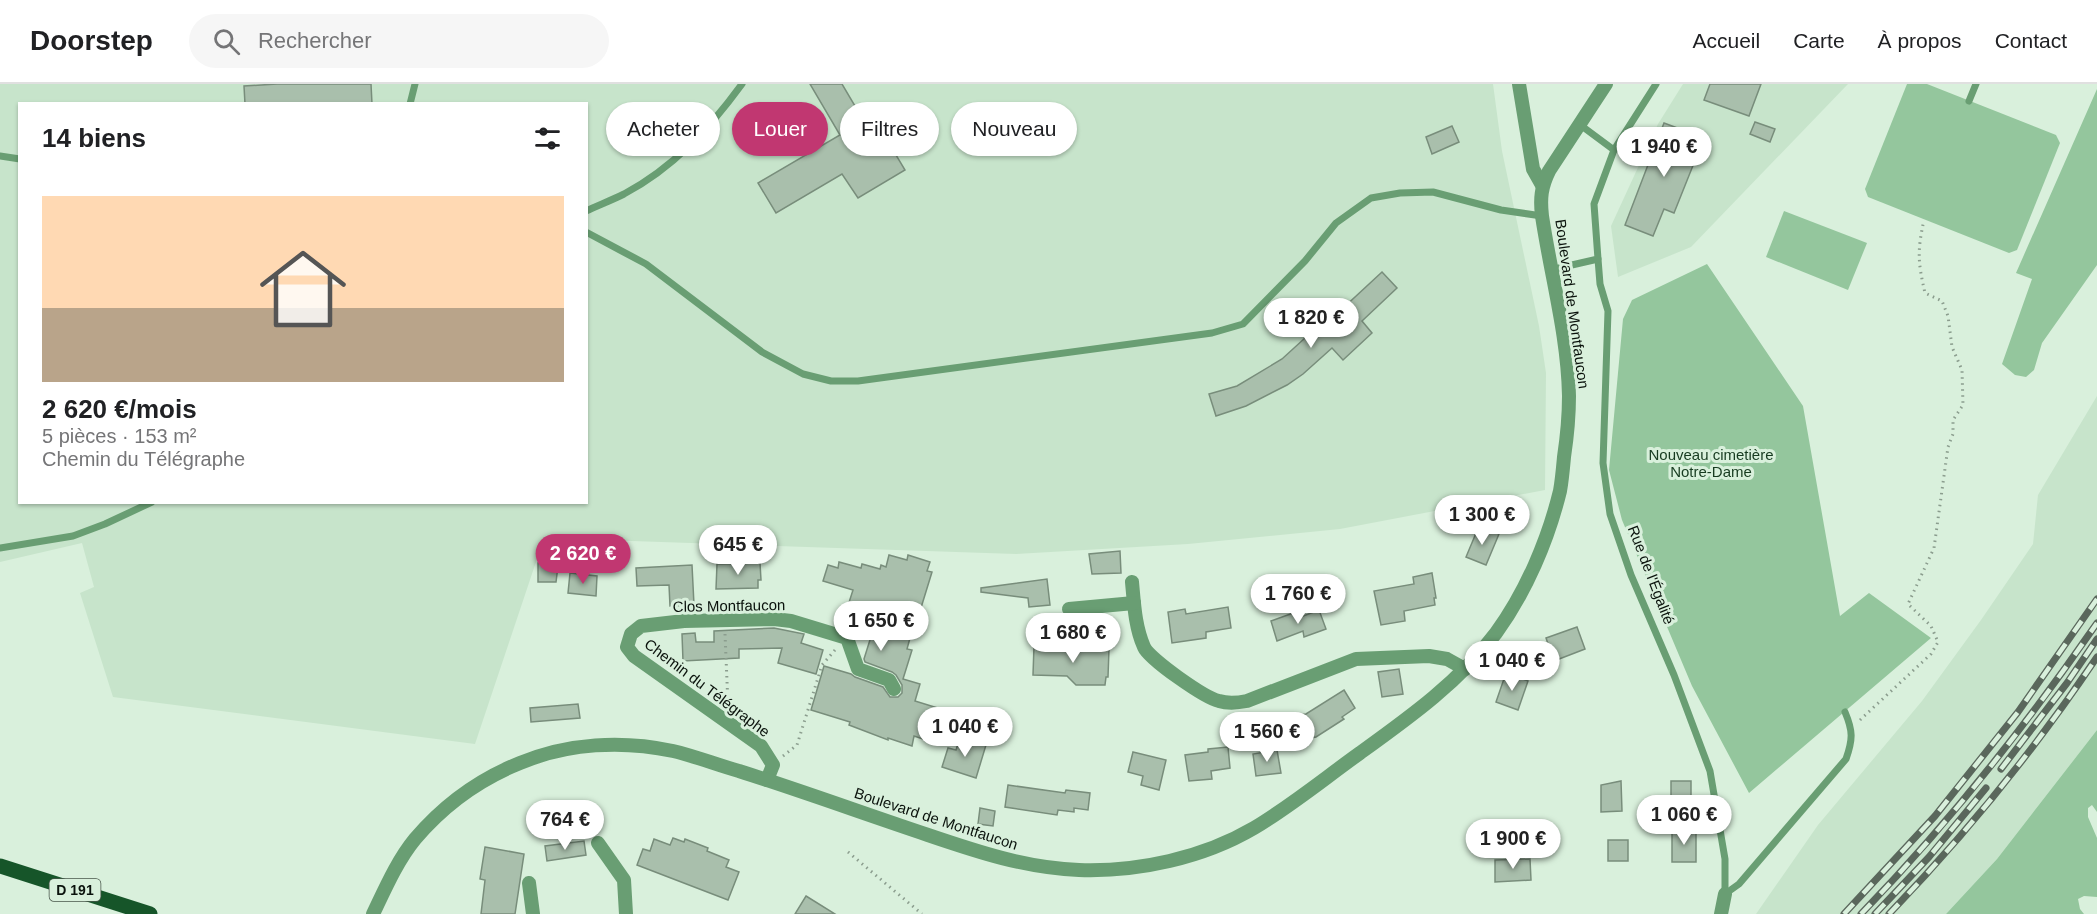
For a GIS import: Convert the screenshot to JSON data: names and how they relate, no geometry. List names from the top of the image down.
{
  "streets": {
    "main road": ["D 191"],
    "street": [
      "Boulevard de Montfaucon",
      "Rue de l'Égalité",
      "Clos Montfaucon",
      "Chemin du Télégraphe"
    ]
  },
  "crossings": [
    ["Clos Montfaucon", "Chemin du Télégraphe"]
  ],
  "parks": ["Nouveau cimetière Notre-Dame"],
  "page": {
    "header": "Doorstep",
    "search": "Rechercher",
    "nav": [
      "Accueil",
      "Carte",
      "À propos",
      "Contact"
    ],
    "chip": [
      "Acheter",
      "Louer",
      "Filtres",
      "Nouveau"
    ],
    "heading": "14 biens",
    "price": [
      "1 940 €",
      "1 820 €",
      "1 300 €",
      "645 €",
      "2 620 €",
      "1 760 €",
      "1 650 €",
      "1 680 €",
      "1 040 €",
      "1 040 €",
      "1 560 €",
      "1 060 €",
      "764 €",
      "1 900 €"
    ],
    "list": [
      {
        "name": "2 620 €/mois",
        "note": "5 pièces · 153 m² · Chemin du Télégraphe"
      }
    ]
  }
}
